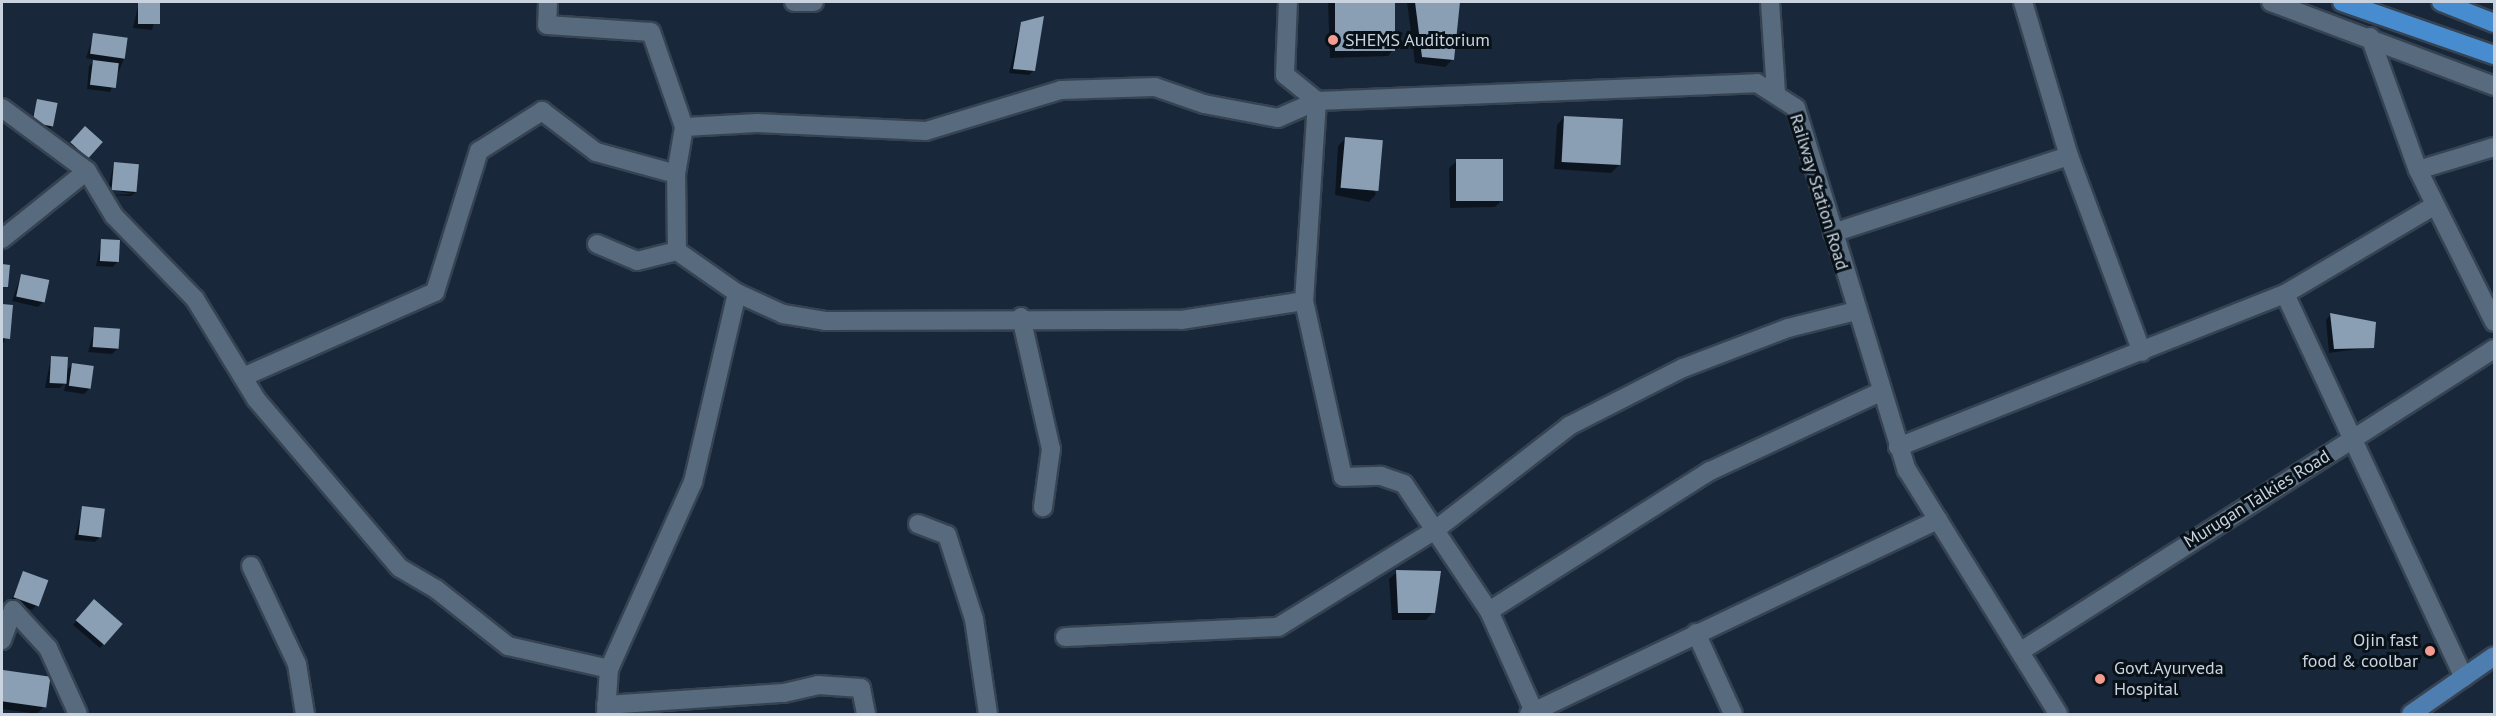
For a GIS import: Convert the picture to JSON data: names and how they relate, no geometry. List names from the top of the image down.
{
  "streets": {
    "street": ["Railway Station Road", "Murugan Talkies Road"]
  },
  "crossings": [
    ["Railway Station Road", "Murugan Talkies Road"]
  ],
  "places": ["SHEMS Auditorium", "Ojin fast food & coolbar", "Govt.Ayurveda Hospital"]
}
